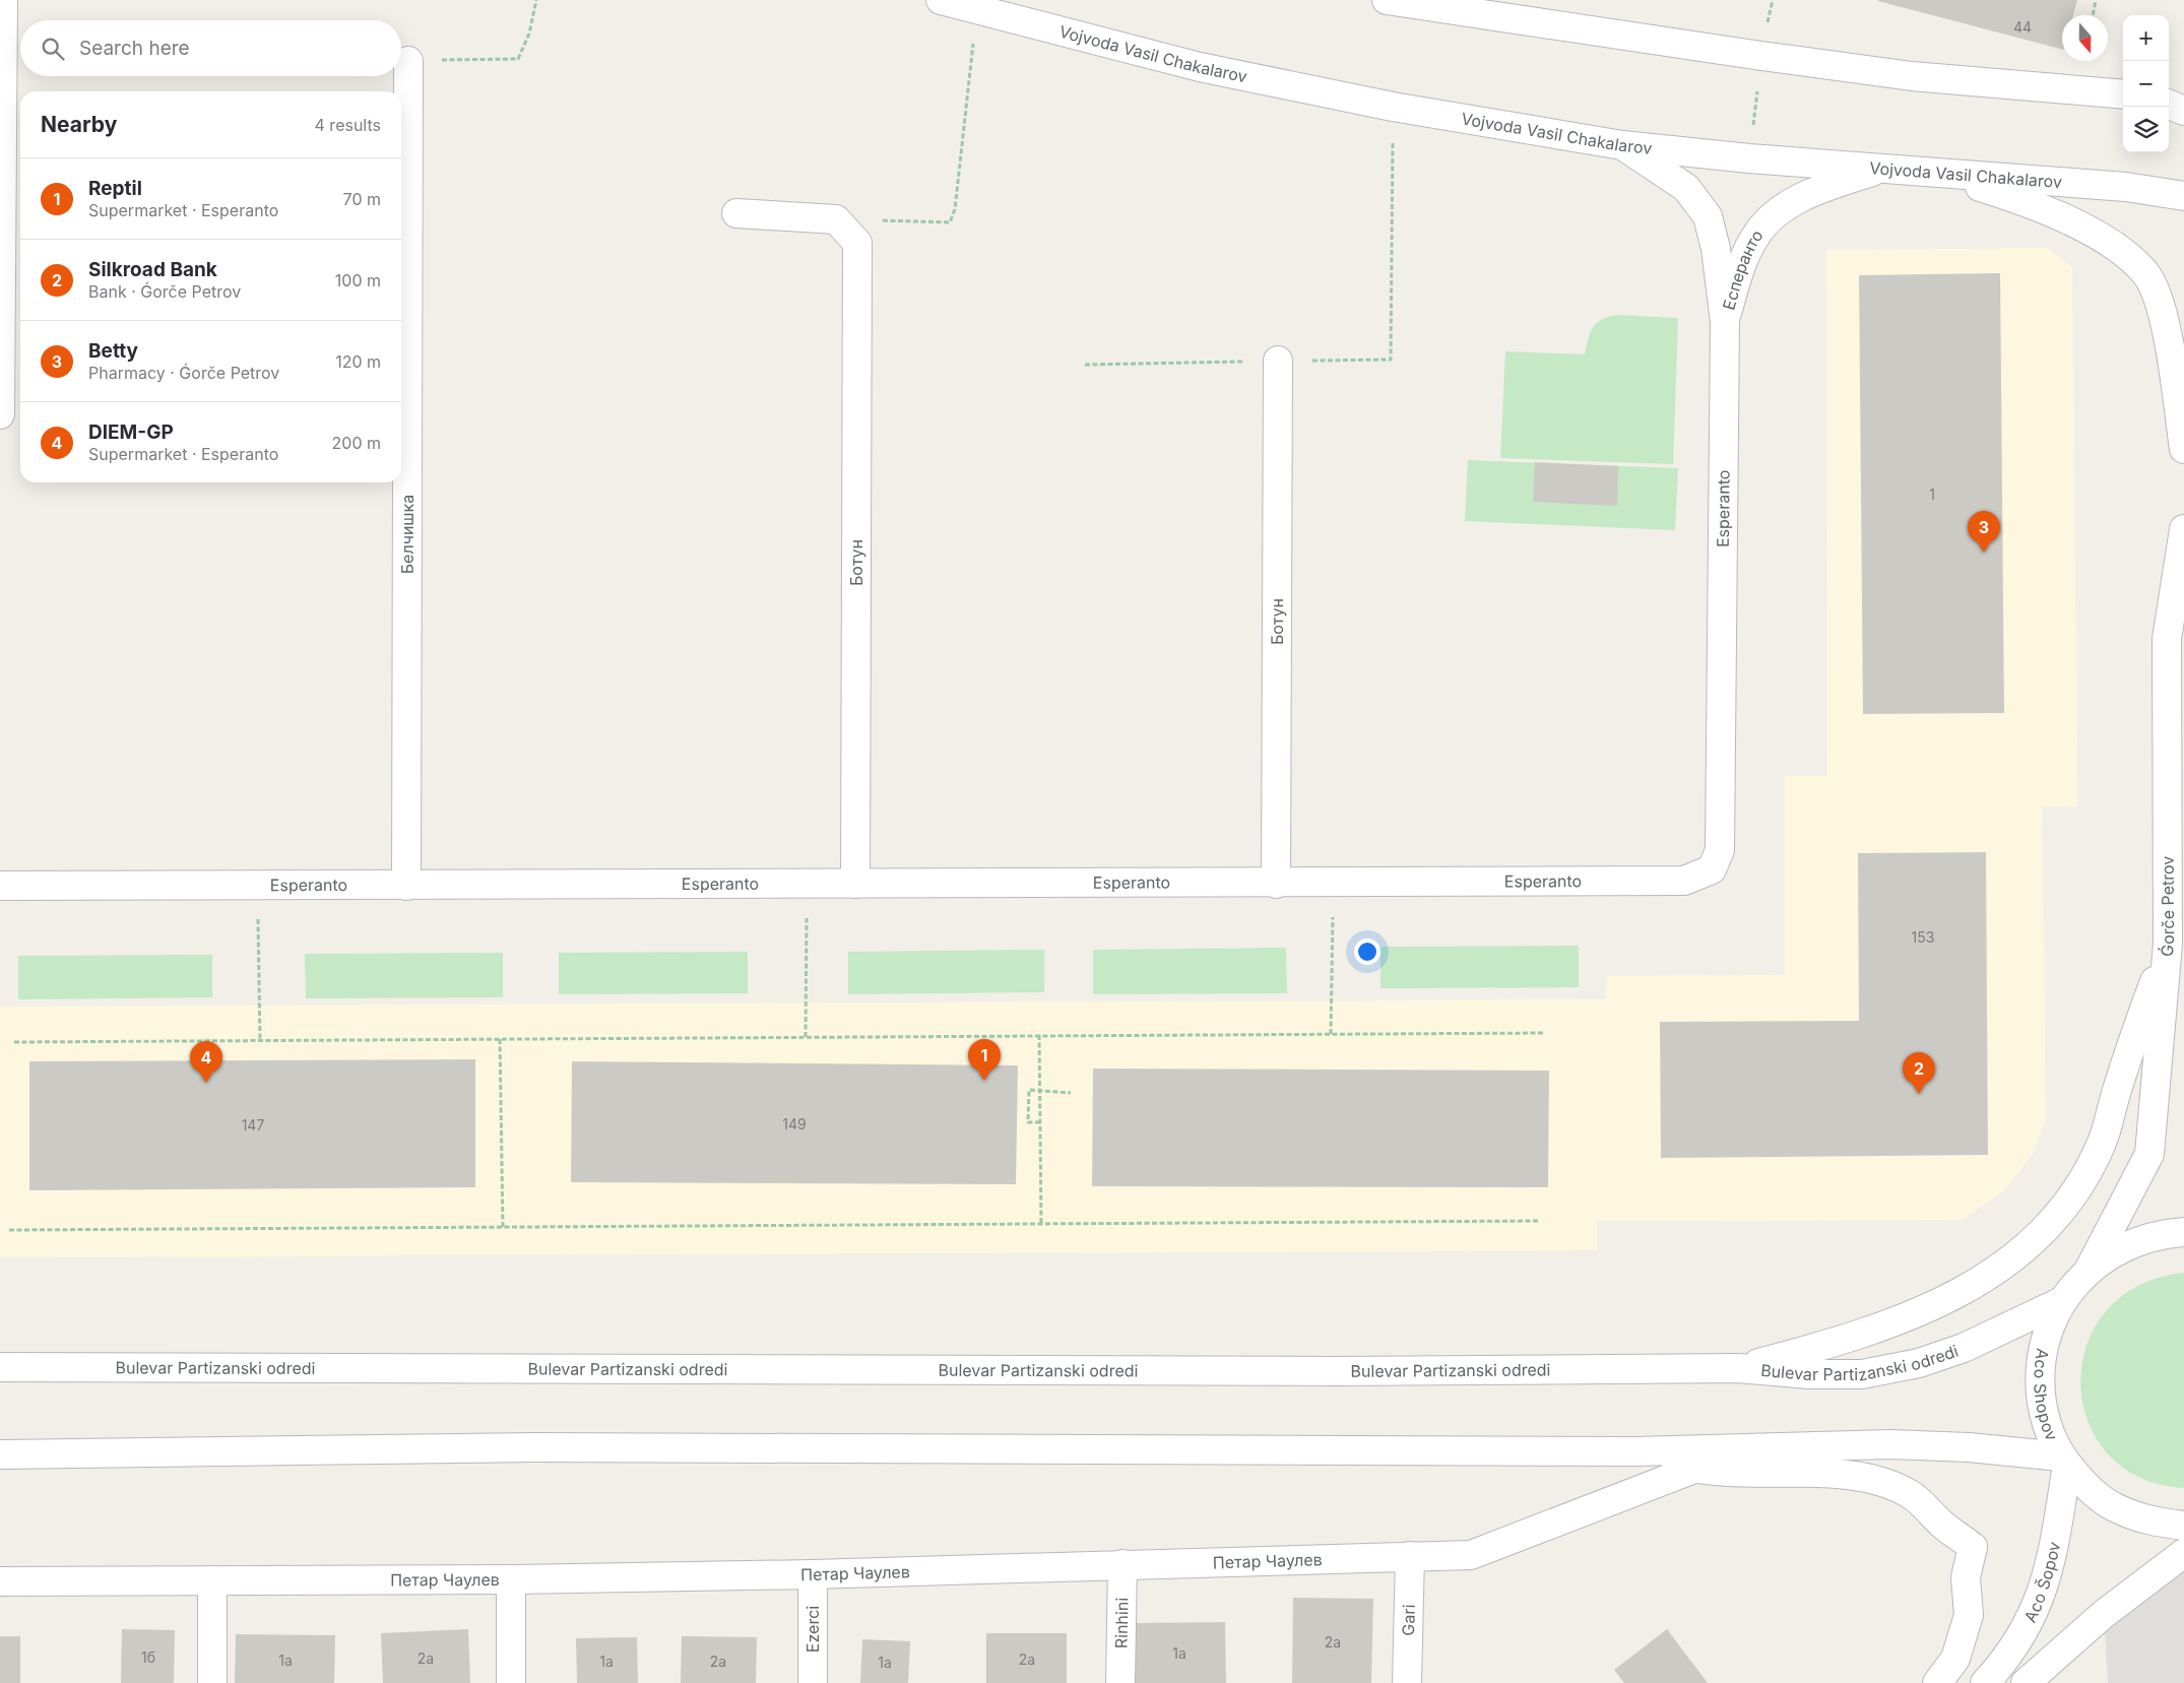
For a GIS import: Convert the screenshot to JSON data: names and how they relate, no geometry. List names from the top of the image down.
{
  "streets": {
    "street": [
      "Vojvoda Vasil Chakalarov",
      "Есперанто",
      "Esperanto",
      "Белчишка",
      "Ботун",
      "Ǵorče Petrov",
      "Bulevar Partizanski odredi",
      "Aco Shopov",
      "Петар Чаулев",
      "Aco Šopov",
      "Gari",
      "Rinhini",
      "Ezerci"
    ]
  },
  "crossings": [
    ["Vojvoda Vasil Chakalarov", "Есперанто"],
    ["Есперанто", "Esperanto"],
    ["Esperanto", "Белчишка"],
    ["Esperanto", "Ботун"],
    ["Ǵorče Petrov", "Aco Shopov"],
    ["Bulevar Partizanski odredi", "Aco Shopov"],
    ["Aco Shopov", "Aco Šopov"],
    ["Петар Чаулев", "Gari"],
    ["Петар Чаулев", "Rinhini"],
    ["Петар Чаулев", "Ezerci"]
  ],
  "house_numbers": [
    "44",
    "1",
    "153",
    "149",
    "147",
    "2a",
    "1a",
    "1б",
    "2а",
    "2а",
    "1а",
    "1а",
    "2а",
    "1а"
  ],
  "north": "bottom",
  "page": {
    "map_buttons": ["+", "−"],
    "search": "Search here",
    "heading": ["Nearby", "4 results"],
    "list": [
      {
        "mark": "1",
        "name": "Reptil",
        "note": "Supermarket · Esperanto",
        "value": "70 m"
      },
      {
        "mark": "2",
        "name": "Silkroad Bank",
        "note": "Bank · Ǵorče Petrov",
        "value": "100 m"
      },
      {
        "mark": "3",
        "name": "Betty",
        "note": "Pharmacy · Ǵorče Petrov",
        "value": "120 m"
      },
      {
        "mark": "4",
        "name": "DIEM-GP",
        "note": "Supermarket · Esperanto",
        "value": "200 m"
      }
    ],
    "pins": [
      "3",
      "1",
      "4",
      "2"
    ]
  }
}
